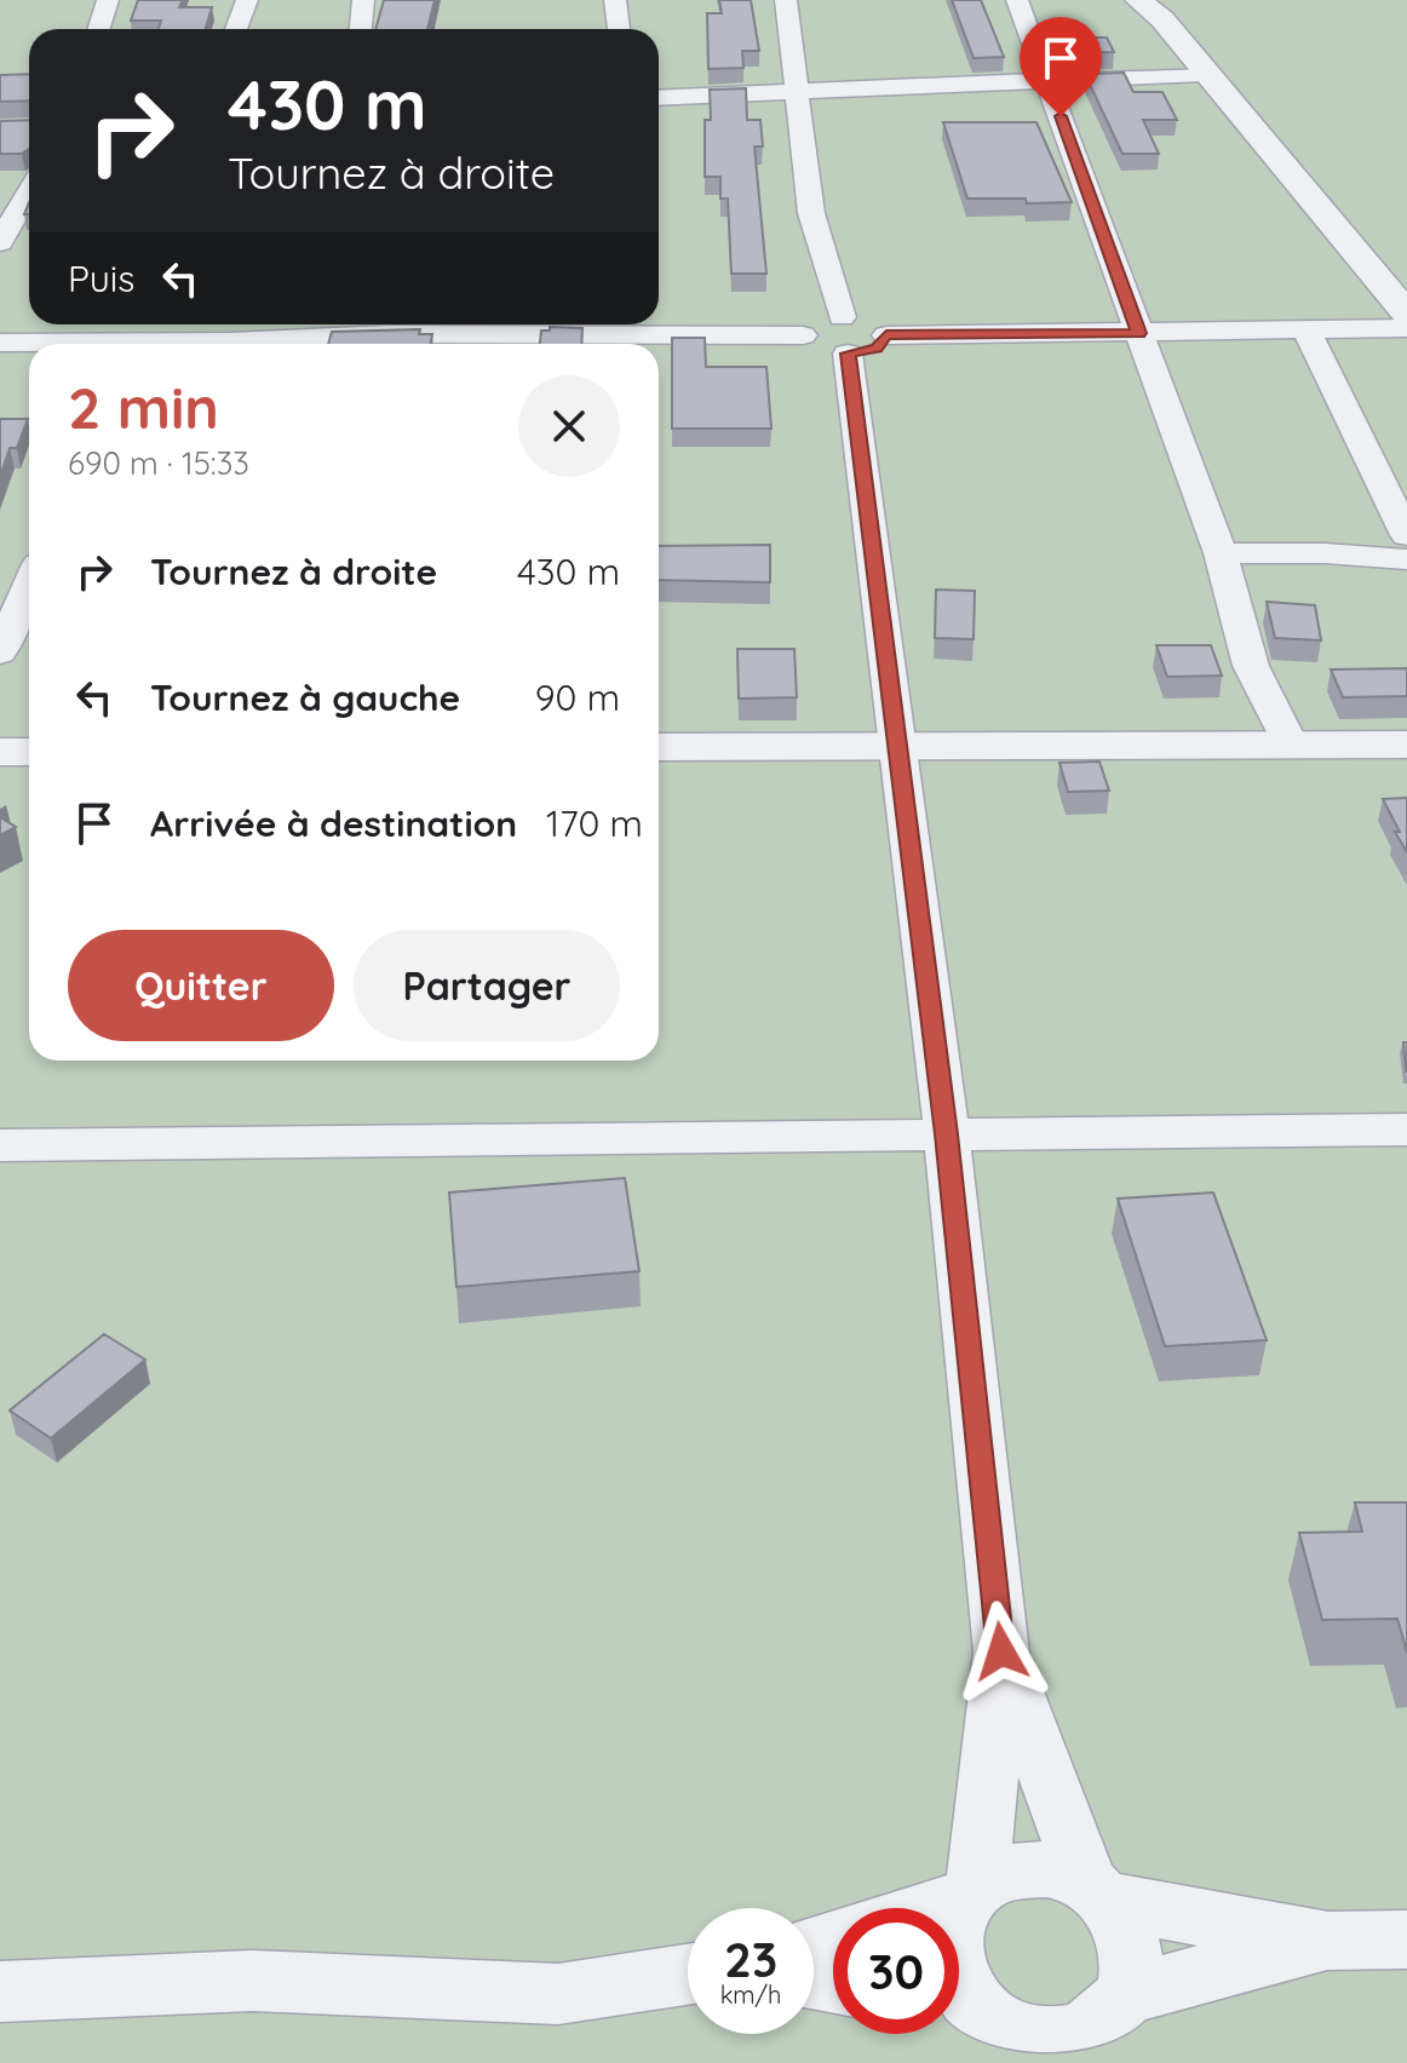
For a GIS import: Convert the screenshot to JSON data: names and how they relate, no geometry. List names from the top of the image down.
{
  "page": {
    "turn": ["430 m", "Tournez à droite"],
    "then": "Puis",
    "heading": ["2 min", "690 m · 15:33"],
    "list": [
      {
        "name": "Tournez à droite",
        "value": "430 m"
      },
      {
        "name": "Tournez à gauche",
        "value": "90 m"
      },
      {
        "name": "Arrivée à destination",
        "value": "170 m"
      }
    ],
    "buttons": ["Quitter", "Partager"],
    "speed": "23 km/h",
    "limit": "30"
  }
}
